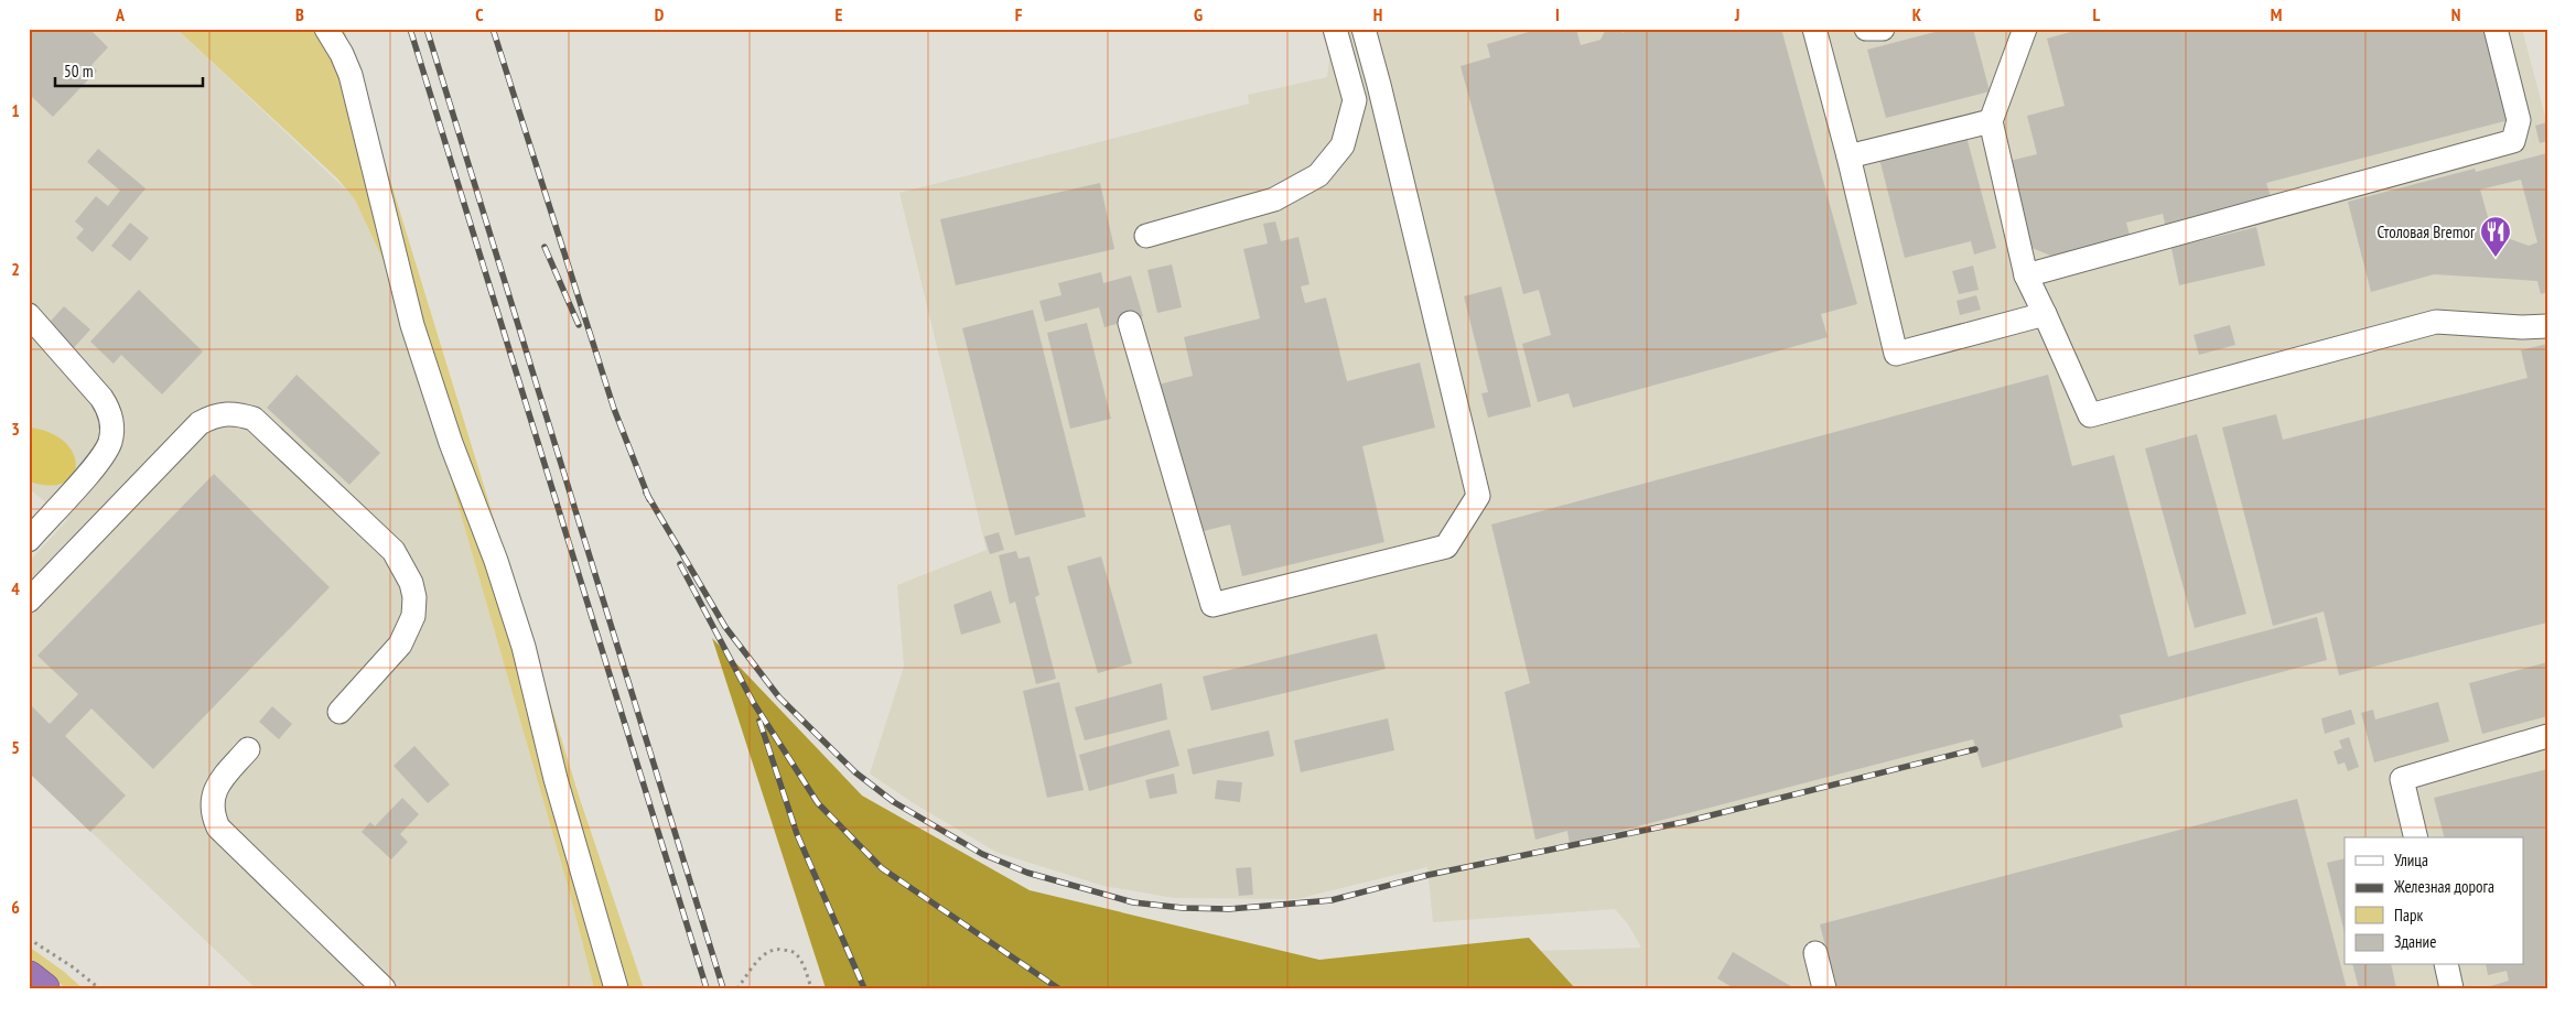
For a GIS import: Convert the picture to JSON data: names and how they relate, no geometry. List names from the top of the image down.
{
  "places": {
    "restaurant": ["Столовая Bremor"]
  },
  "legend": [
    "Улица",
    "Железная дорога",
    "Парк",
    "Здание"
  ],
  "scale_bar": "50 m",
  "grid": {
    "columns": [
      "A",
      "B",
      "C",
      "D",
      "E",
      "F",
      "G",
      "H",
      "I",
      "J",
      "K",
      "L",
      "M",
      "N"
    ],
    "rows": [
      "1",
      "2",
      "3",
      "4",
      "5",
      "6"
    ]
  }
}
